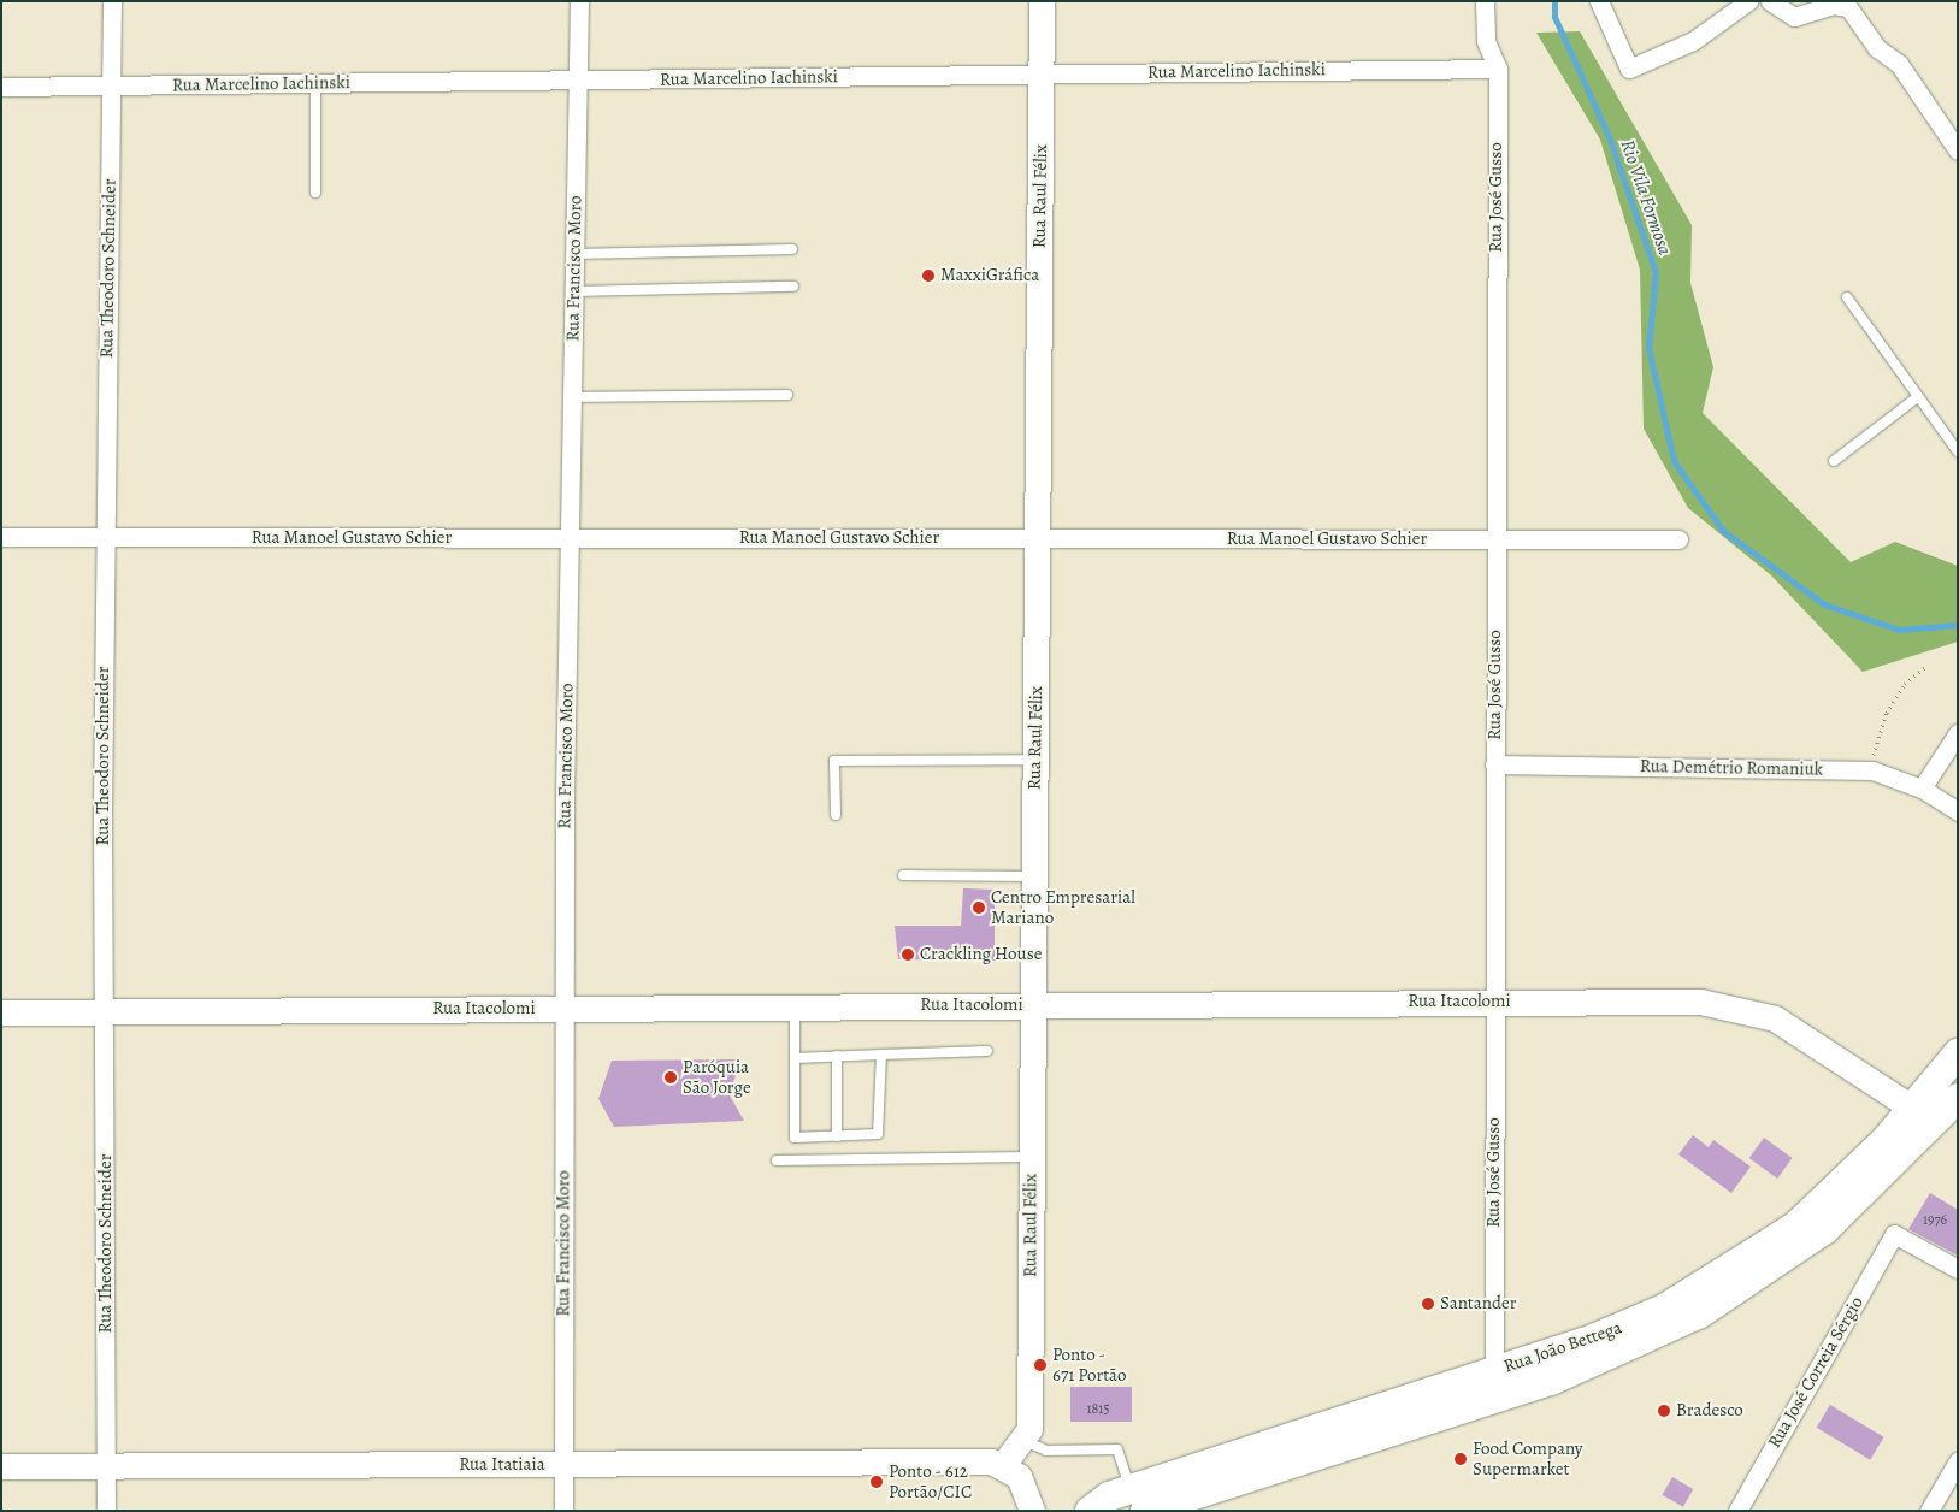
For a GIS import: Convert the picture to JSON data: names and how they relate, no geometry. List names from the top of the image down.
{
  "streets": {
    "main road": [
      "Rua Raul Félix",
      "Rua Itacolomi",
      "Rua João Bettega",
      "Rua Itatiaia"
    ],
    "street": [
      "Rua Marcelino Iachinski",
      "Rua José Gusso",
      "Rua Theodoro Schneider",
      "Rua Francisco Moro",
      "Rua Manoel Gustavo Schier",
      "Rua Demétrio Romaniuk",
      "Rua José Correia Sérgio"
    ]
  },
  "crossings": [
    ["Rua Marcelino Iachinski", "Rua Raul Félix"],
    ["Rua Marcelino Iachinski", "Rua José Gusso"],
    ["Rua Marcelino Iachinski", "Rua Theodoro Schneider"],
    ["Rua Marcelino Iachinski", "Rua Francisco Moro"],
    ["Rua Raul Félix", "Rua Manoel Gustavo Schier"],
    ["Rua Raul Félix", "Rua Itacolomi"],
    ["Rua José Gusso", "Rua Manoel Gustavo Schier"],
    ["Rua José Gusso", "Rua Demétrio Romaniuk"],
    ["Rua José Gusso", "Rua Itacolomi"],
    ["Rua José Gusso", "Rua João Bettega"],
    ["Rua Theodoro Schneider", "Rua Manoel Gustavo Schier"],
    ["Rua Theodoro Schneider", "Rua Itacolomi"],
    ["Rua Theodoro Schneider", "Rua Itatiaia"],
    ["Rua Francisco Moro", "Rua Manoel Gustavo Schier"],
    ["Rua Francisco Moro", "Rua Itacolomi"],
    ["Rua Francisco Moro", "Rua Itatiaia"],
    ["Rua Itacolomi", "Rua João Bettega"]
  ],
  "water": ["Rio Vila Formosa"],
  "places": [
    "MaxxiGráfica",
    "Centro Empresarial Mariano",
    "Crackling House",
    "Paróquia São Jorge",
    "Santander",
    "Ponto - 671 Portão",
    "Bradesco",
    "Food Company Supermarket",
    "Ponto - 612 Portão/CIC"
  ],
  "house_numbers": ["1976", "1815"]
}
